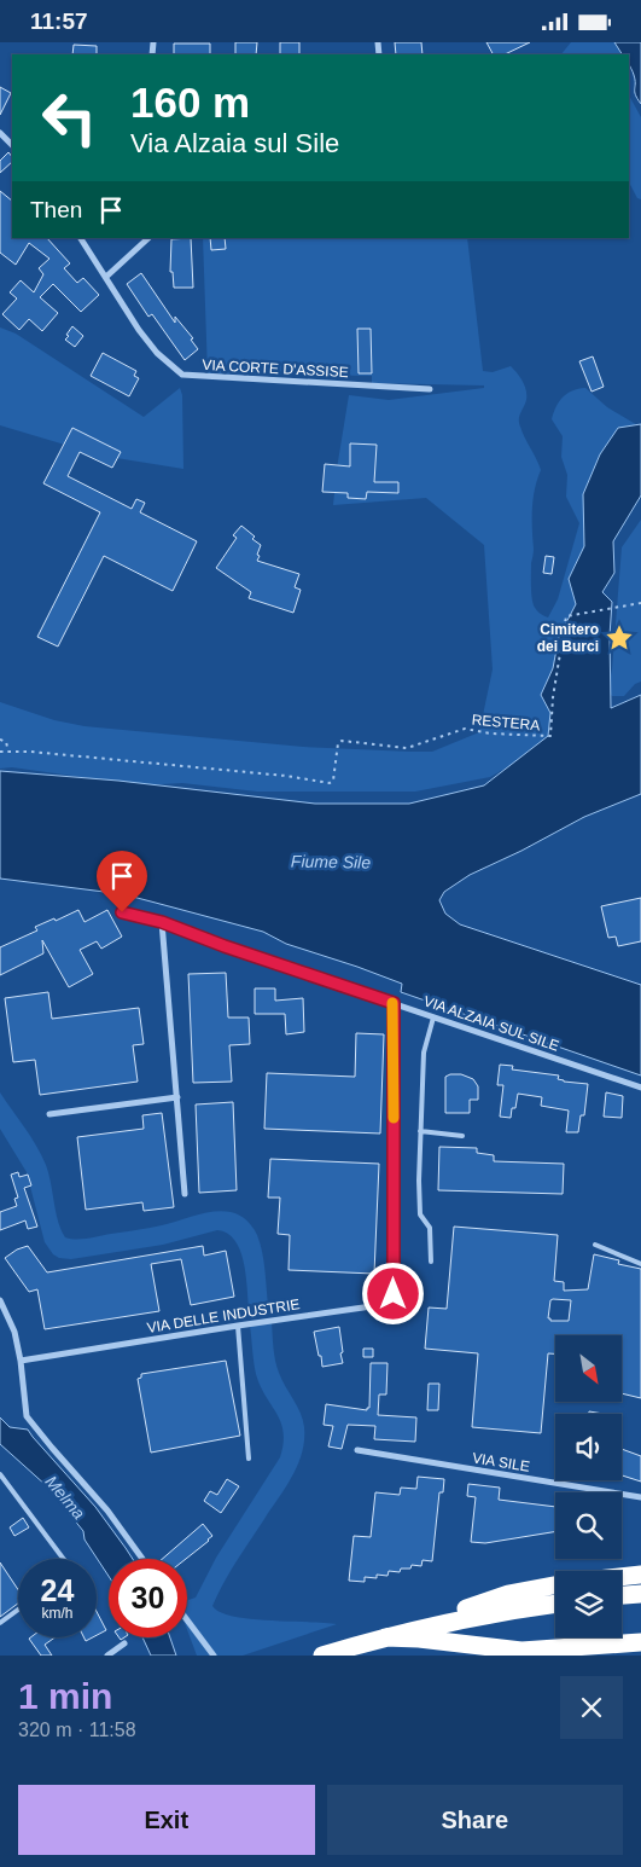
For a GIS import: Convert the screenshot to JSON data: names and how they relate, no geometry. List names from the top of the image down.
{
  "streets": {
    "street": [
      "VIA CORTE D'ASSISE",
      "VIA ALZAIA SUL SILE",
      "VIA DELLE INDUSTRIE",
      "VIA SILE"
    ],
    "path": ["RESTERA"]
  },
  "crossings": [
    ["VIA ALZAIA SUL SILE", "VIA DELLE INDUSTRIE"]
  ],
  "water": ["Fiume Sile", "Melma"],
  "places": {
    "place": ["Cimitero dei Burci"]
  },
  "north": "bottom right",
  "page": {
    "status": "11:57",
    "turn": ["160 m", "Via Alzaia sul Sile"],
    "then": "Then",
    "speed": "24 km/h",
    "limit": "30",
    "heading": ["1 min", "320 m · 11:58"],
    "buttons": ["Exit", "Share"]
  }
}
